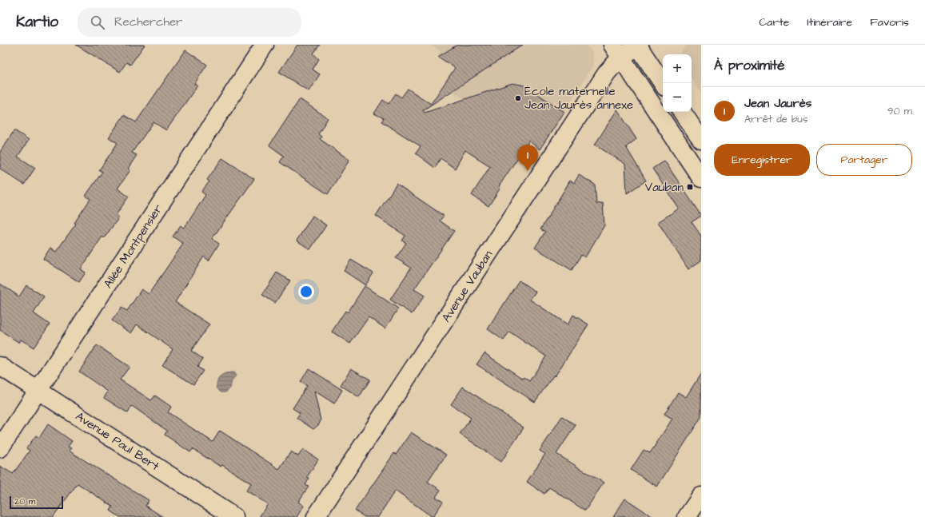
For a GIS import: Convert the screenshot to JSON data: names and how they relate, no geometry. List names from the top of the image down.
{
  "streets": {
    "street": ["Allée Montpensier", "Avenue Vauban", "Avenue Paul Bert"]
  },
  "crossings": [
    ["Allée Montpensier", "Avenue Paul Bert"]
  ],
  "places": {
    "other": ["École maternelle Jean Jaurès annexe"],
    "transit": ["Vauban"]
  },
  "scale_bar": "20 m",
  "page": {
    "header": "Kartio",
    "search": "Rechercher",
    "nav": ["Carte", "Itinéraire", "Favoris"],
    "heading": "À proximité",
    "map_buttons": ["+", "−"],
    "list": [
      {
        "mark": "1",
        "name": "Jean Jaurès",
        "note": "Arrêt de bus",
        "value": "90 m"
      }
    ],
    "buttons": ["Enregistrer", "Partager"],
    "pins": "1",
    "scale": "20 m"
  }
}
